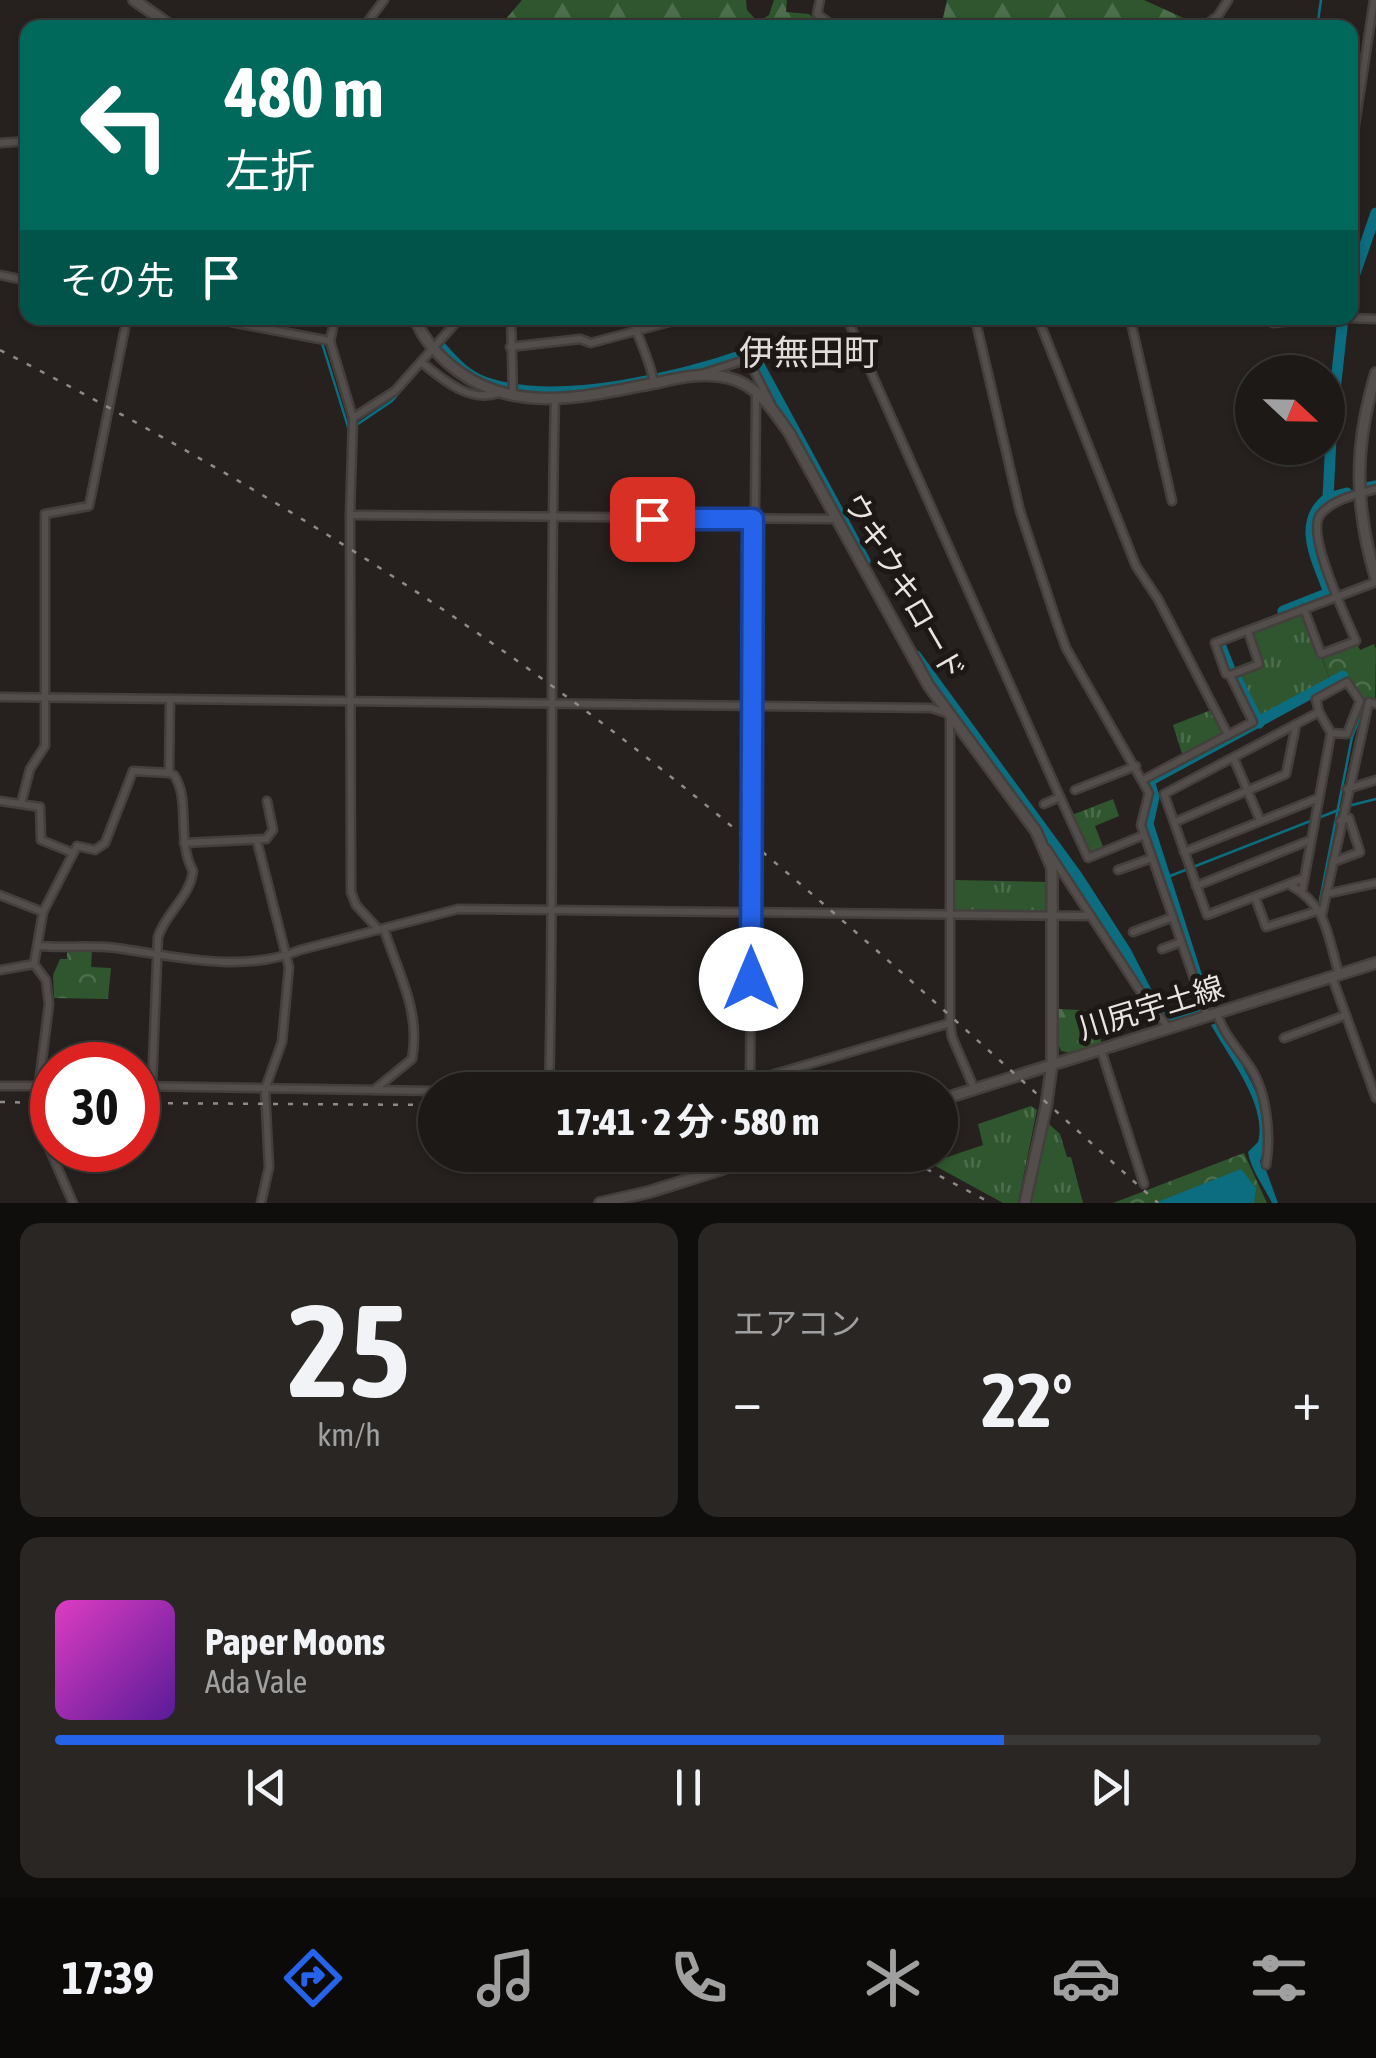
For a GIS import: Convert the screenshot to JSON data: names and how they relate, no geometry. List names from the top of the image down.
{
  "streets": {
    "street": ["ウキウキロード", "川尻宇土線"]
  },
  "crossings": [
    ["ウキウキロード", "川尻宇土線"]
  ],
  "districts": ["伊無田町"],
  "north": "right",
  "page": {
    "turn": ["480 m", "左折"],
    "then": "その先",
    "limit": "30",
    "trip": "17:41 · 2 分 · 580 m",
    "tile": [
      ["25", "km/h"],
      "エアコン"
    ],
    "heat": ["−", "22°", "+"],
    "song": ["Paper Moons", "Ada Vale"],
    "tabs": "17:39"
  }
}
